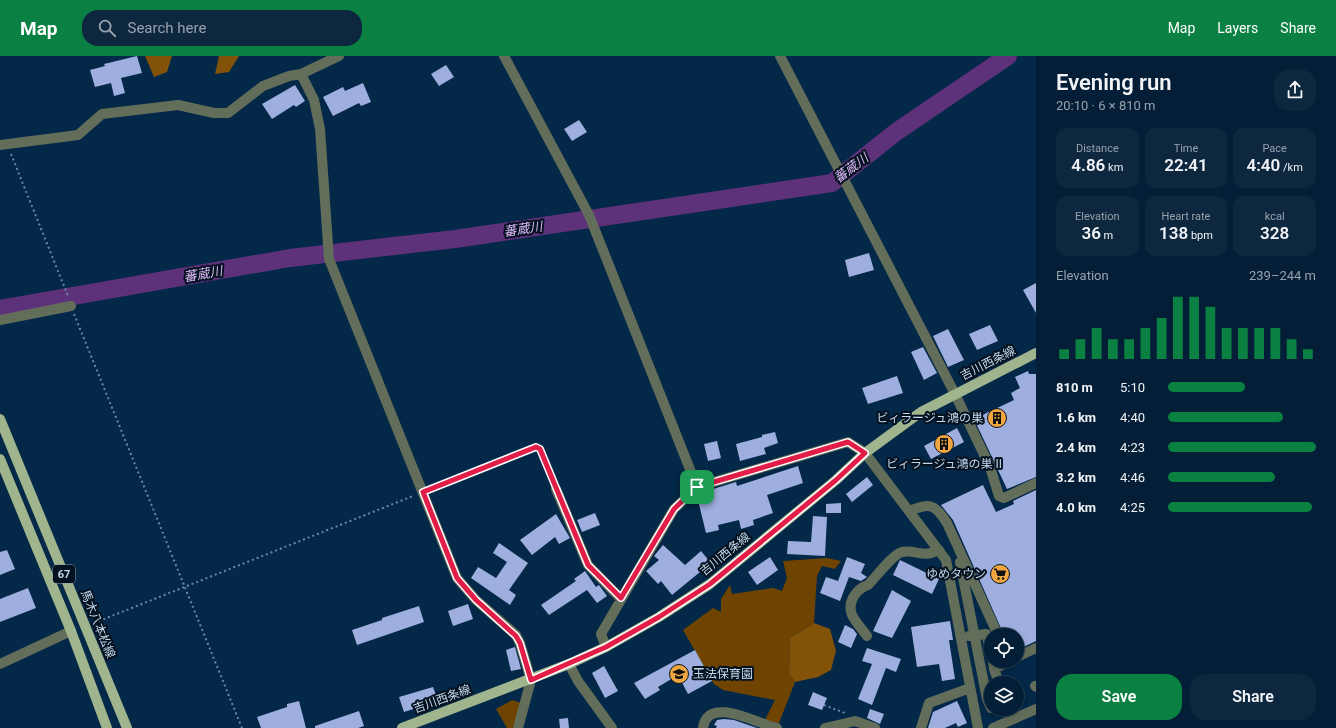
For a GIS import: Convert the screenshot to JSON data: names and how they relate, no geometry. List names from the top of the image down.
{
  "streets": {
    "main road": ["吉川西条線", "67", "馬木八本松線"]
  },
  "water": ["蕃蔵川"],
  "places": {
    "building": ["ビィラージュ鴻の巣", "ビィラージュ鴻の巣 II"],
    "supermarket": ["ゆめタウン"],
    "school or university": ["玉法保育園"]
  },
  "page": {
    "header": "Map",
    "search": "Search here",
    "nav": ["Map", "Layers", "Share"],
    "heading": ["Evening run", "20:10 · 6 × 810 m"],
    "stats": [
      ["Distance", "4.86 km"],
      ["Time", "22:41"],
      ["Pace", "4:40 /km"],
      ["Elevation", "36 m"],
      ["Heart rate", "138 bpm"],
      ["kcal", "328"]
    ],
    "chart": ["Elevation", "239–244 m"],
    "list": [
      {
        "name": "810 m",
        "note": "5:10"
      },
      {
        "name": "1.6 km",
        "note": "4:40"
      },
      {
        "name": "2.4 km",
        "note": "4:23"
      },
      {
        "name": "3.2 km",
        "note": "4:46"
      },
      {
        "name": "4.0 km",
        "note": "4:25"
      }
    ],
    "buttons": ["Save", "Share"]
  }
}
